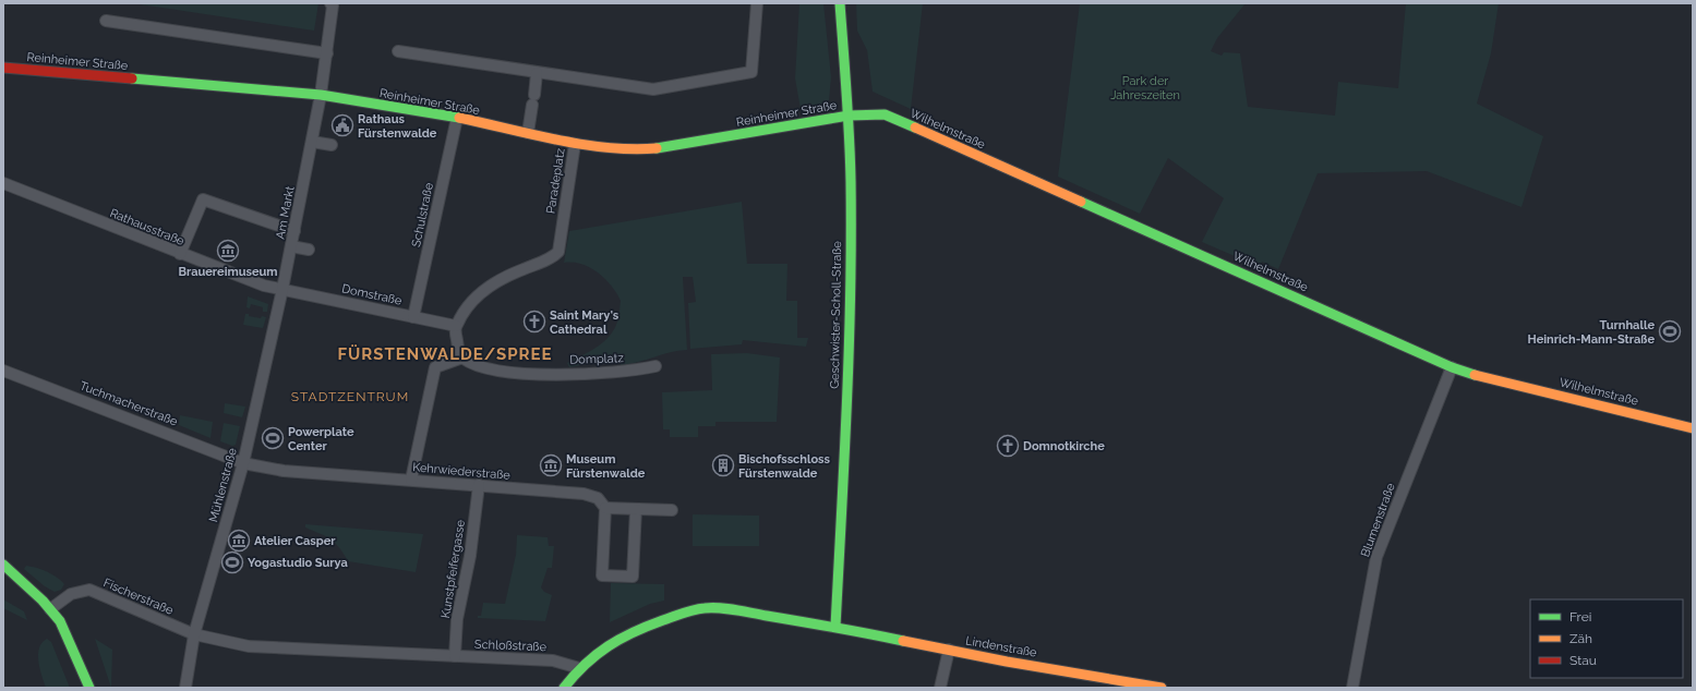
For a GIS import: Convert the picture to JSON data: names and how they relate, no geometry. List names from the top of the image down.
{
  "streets": {
    "street": [
      "Reinheimer Straße",
      "Wilhelmstraße",
      "Paradeplatz",
      "Am Markt",
      "Schulstraße",
      "Rathausstraße",
      "Domstraße",
      "Geschwister-Scholl-Straße",
      "Domplatz",
      "Tuchmacherstraße",
      "Kehrwiederstraße",
      "Mühlenstraße",
      "Blumenstraße",
      "Kunstpfeifergasse",
      "Fischerstraße",
      "Schloßstraße",
      "Lindenstraße"
    ]
  },
  "crossings": [
    ["Reinheimer Straße", "Wilhelmstraße"],
    ["Reinheimer Straße", "Paradeplatz"],
    ["Reinheimer Straße", "Am Markt"],
    ["Reinheimer Straße", "Schulstraße"],
    ["Reinheimer Straße", "Geschwister-Scholl-Straße"],
    ["Wilhelmstraße", "Geschwister-Scholl-Straße"],
    ["Wilhelmstraße", "Blumenstraße"],
    ["Paradeplatz", "Domstraße"],
    ["Am Markt", "Rathausstraße"],
    ["Am Markt", "Domstraße"],
    ["Am Markt", "Mühlenstraße"],
    ["Schulstraße", "Domstraße"],
    ["Rathausstraße", "Domstraße"],
    ["Rathausstraße", "Mühlenstraße"],
    ["Domstraße", "Mühlenstraße"],
    ["Geschwister-Scholl-Straße", "Lindenstraße"],
    ["Tuchmacherstraße", "Kehrwiederstraße"],
    ["Tuchmacherstraße", "Mühlenstraße"],
    ["Kehrwiederstraße", "Mühlenstraße"],
    ["Kehrwiederstraße", "Kunstpfeifergasse"],
    ["Mühlenstraße", "Fischerstraße"],
    ["Mühlenstraße", "Schloßstraße"],
    ["Kunstpfeifergasse", "Schloßstraße"],
    ["Fischerstraße", "Schloßstraße"]
  ],
  "districts": ["FÜRSTENWALDE/SPREE", "STADTZENTRUM"],
  "parks": ["Park der Jahreszeiten"],
  "places": {
    "public building": ["Rathaus Fürstenwalde"],
    "museum": ["Brauereimuseum", "Museum Fürstenwalde", "Atelier Casper"],
    "church": ["Saint Mary's Cathedral", "Domnotkirche"],
    "sports": ["Turnhalle Heinrich-Mann-Straße", "Powerplate Center", "Yogastudio Surya"],
    "building": ["Bischofsschloss Fürstenwalde"]
  },
  "legend": ["Frei", "Zäh", "Stau"]
}
